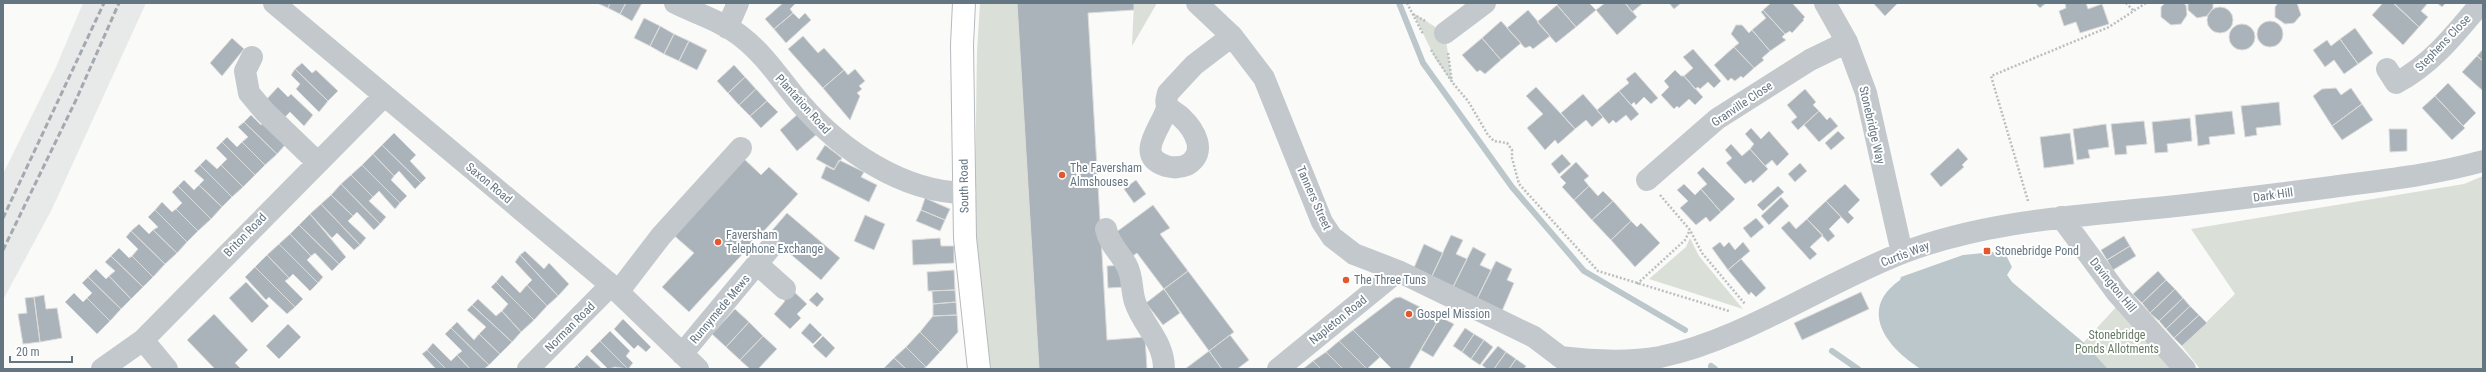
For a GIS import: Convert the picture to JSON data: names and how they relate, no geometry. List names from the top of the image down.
{
  "streets": {
    "main road": ["South Road"],
    "street": [
      "Stephens Close",
      "Plantation Road",
      "Granville Close",
      "Stonebridge Way",
      "Saxon Road",
      "Dark Hill",
      "Tanners Street",
      "Briton Road",
      "Curtis Way",
      "Davington Hill",
      "Runnymede Mews",
      "Napleton Road",
      "Norman Road"
    ]
  },
  "crossings": [
    ["Plantation Road", "South Road"],
    ["Granville Close", "Stonebridge Way"],
    ["Stonebridge Way", "Curtis Way"],
    ["Saxon Road", "Briton Road"],
    ["Saxon Road", "Runnymede Mews"],
    ["Saxon Road", "Norman Road"],
    ["Dark Hill", "Curtis Way"],
    ["Dark Hill", "Davington Hill"],
    ["Tanners Street", "Napleton Road"],
    ["Curtis Way", "Davington Hill"]
  ],
  "parks": ["Stonebridge Ponds Allotments"],
  "places": {
    "other": [
      "The Faversham Almshouses",
      "Faversham Telephone Exchange",
      "The Three Tuns",
      "Gospel Mission"
    ],
    "transit": ["Stonebridge Pond"]
  },
  "scale_bar": "20 m"
}
